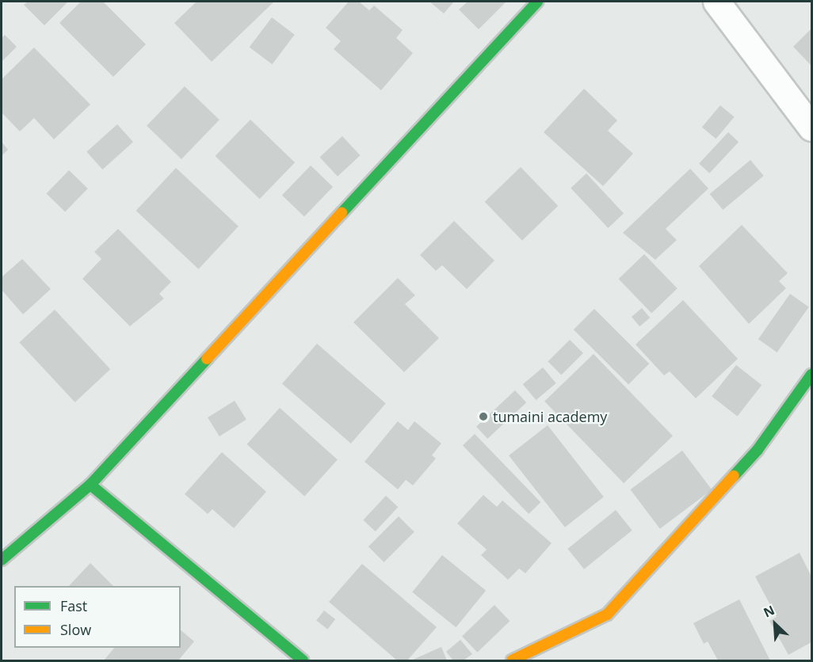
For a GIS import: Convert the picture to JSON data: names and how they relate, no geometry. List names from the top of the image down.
{
  "places": ["tumaini academy"],
  "legend": ["Fast", "Slow"],
  "north": "top left"
}
